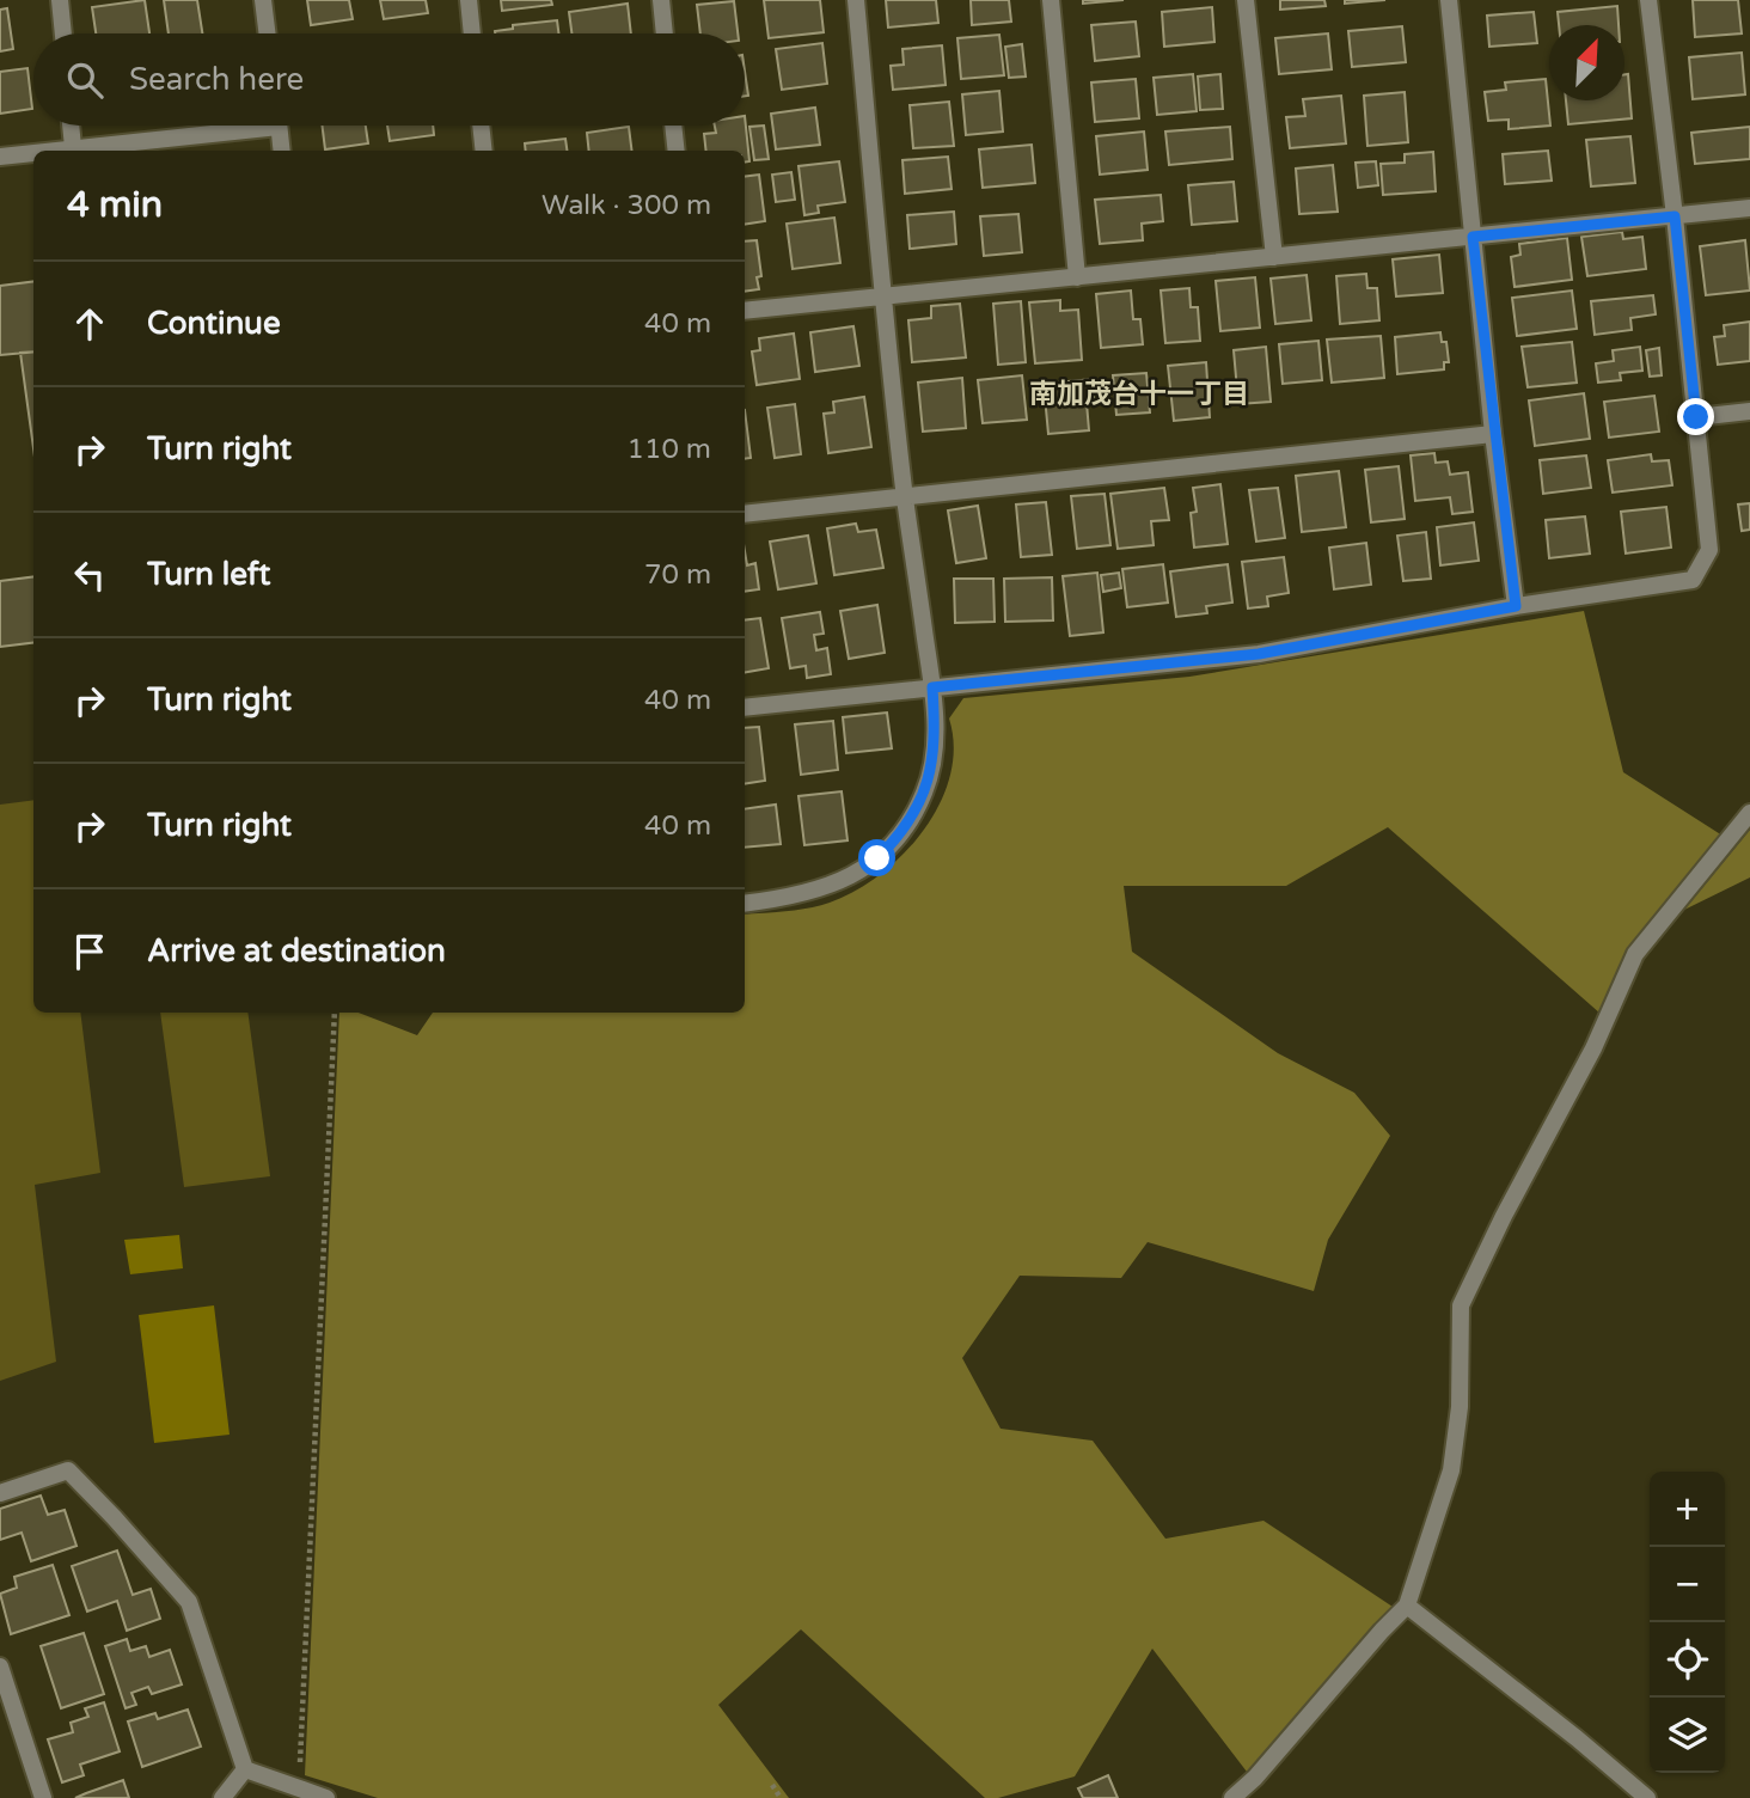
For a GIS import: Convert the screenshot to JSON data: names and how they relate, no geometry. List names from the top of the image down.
{
  "districts": ["南加茂台十一丁目"],
  "north": "top right",
  "page": {
    "search": "Search here",
    "heading": ["4 min", "Walk · 300 m"],
    "list": [
      ["Continue", "40 m"],
      ["Turn right", "110 m"],
      ["Turn left", "70 m"],
      ["Turn right", "40 m"],
      ["Turn right", "40 m"],
      "Arrive at destination"
    ],
    "map_buttons": ["+", "−"]
  }
}
